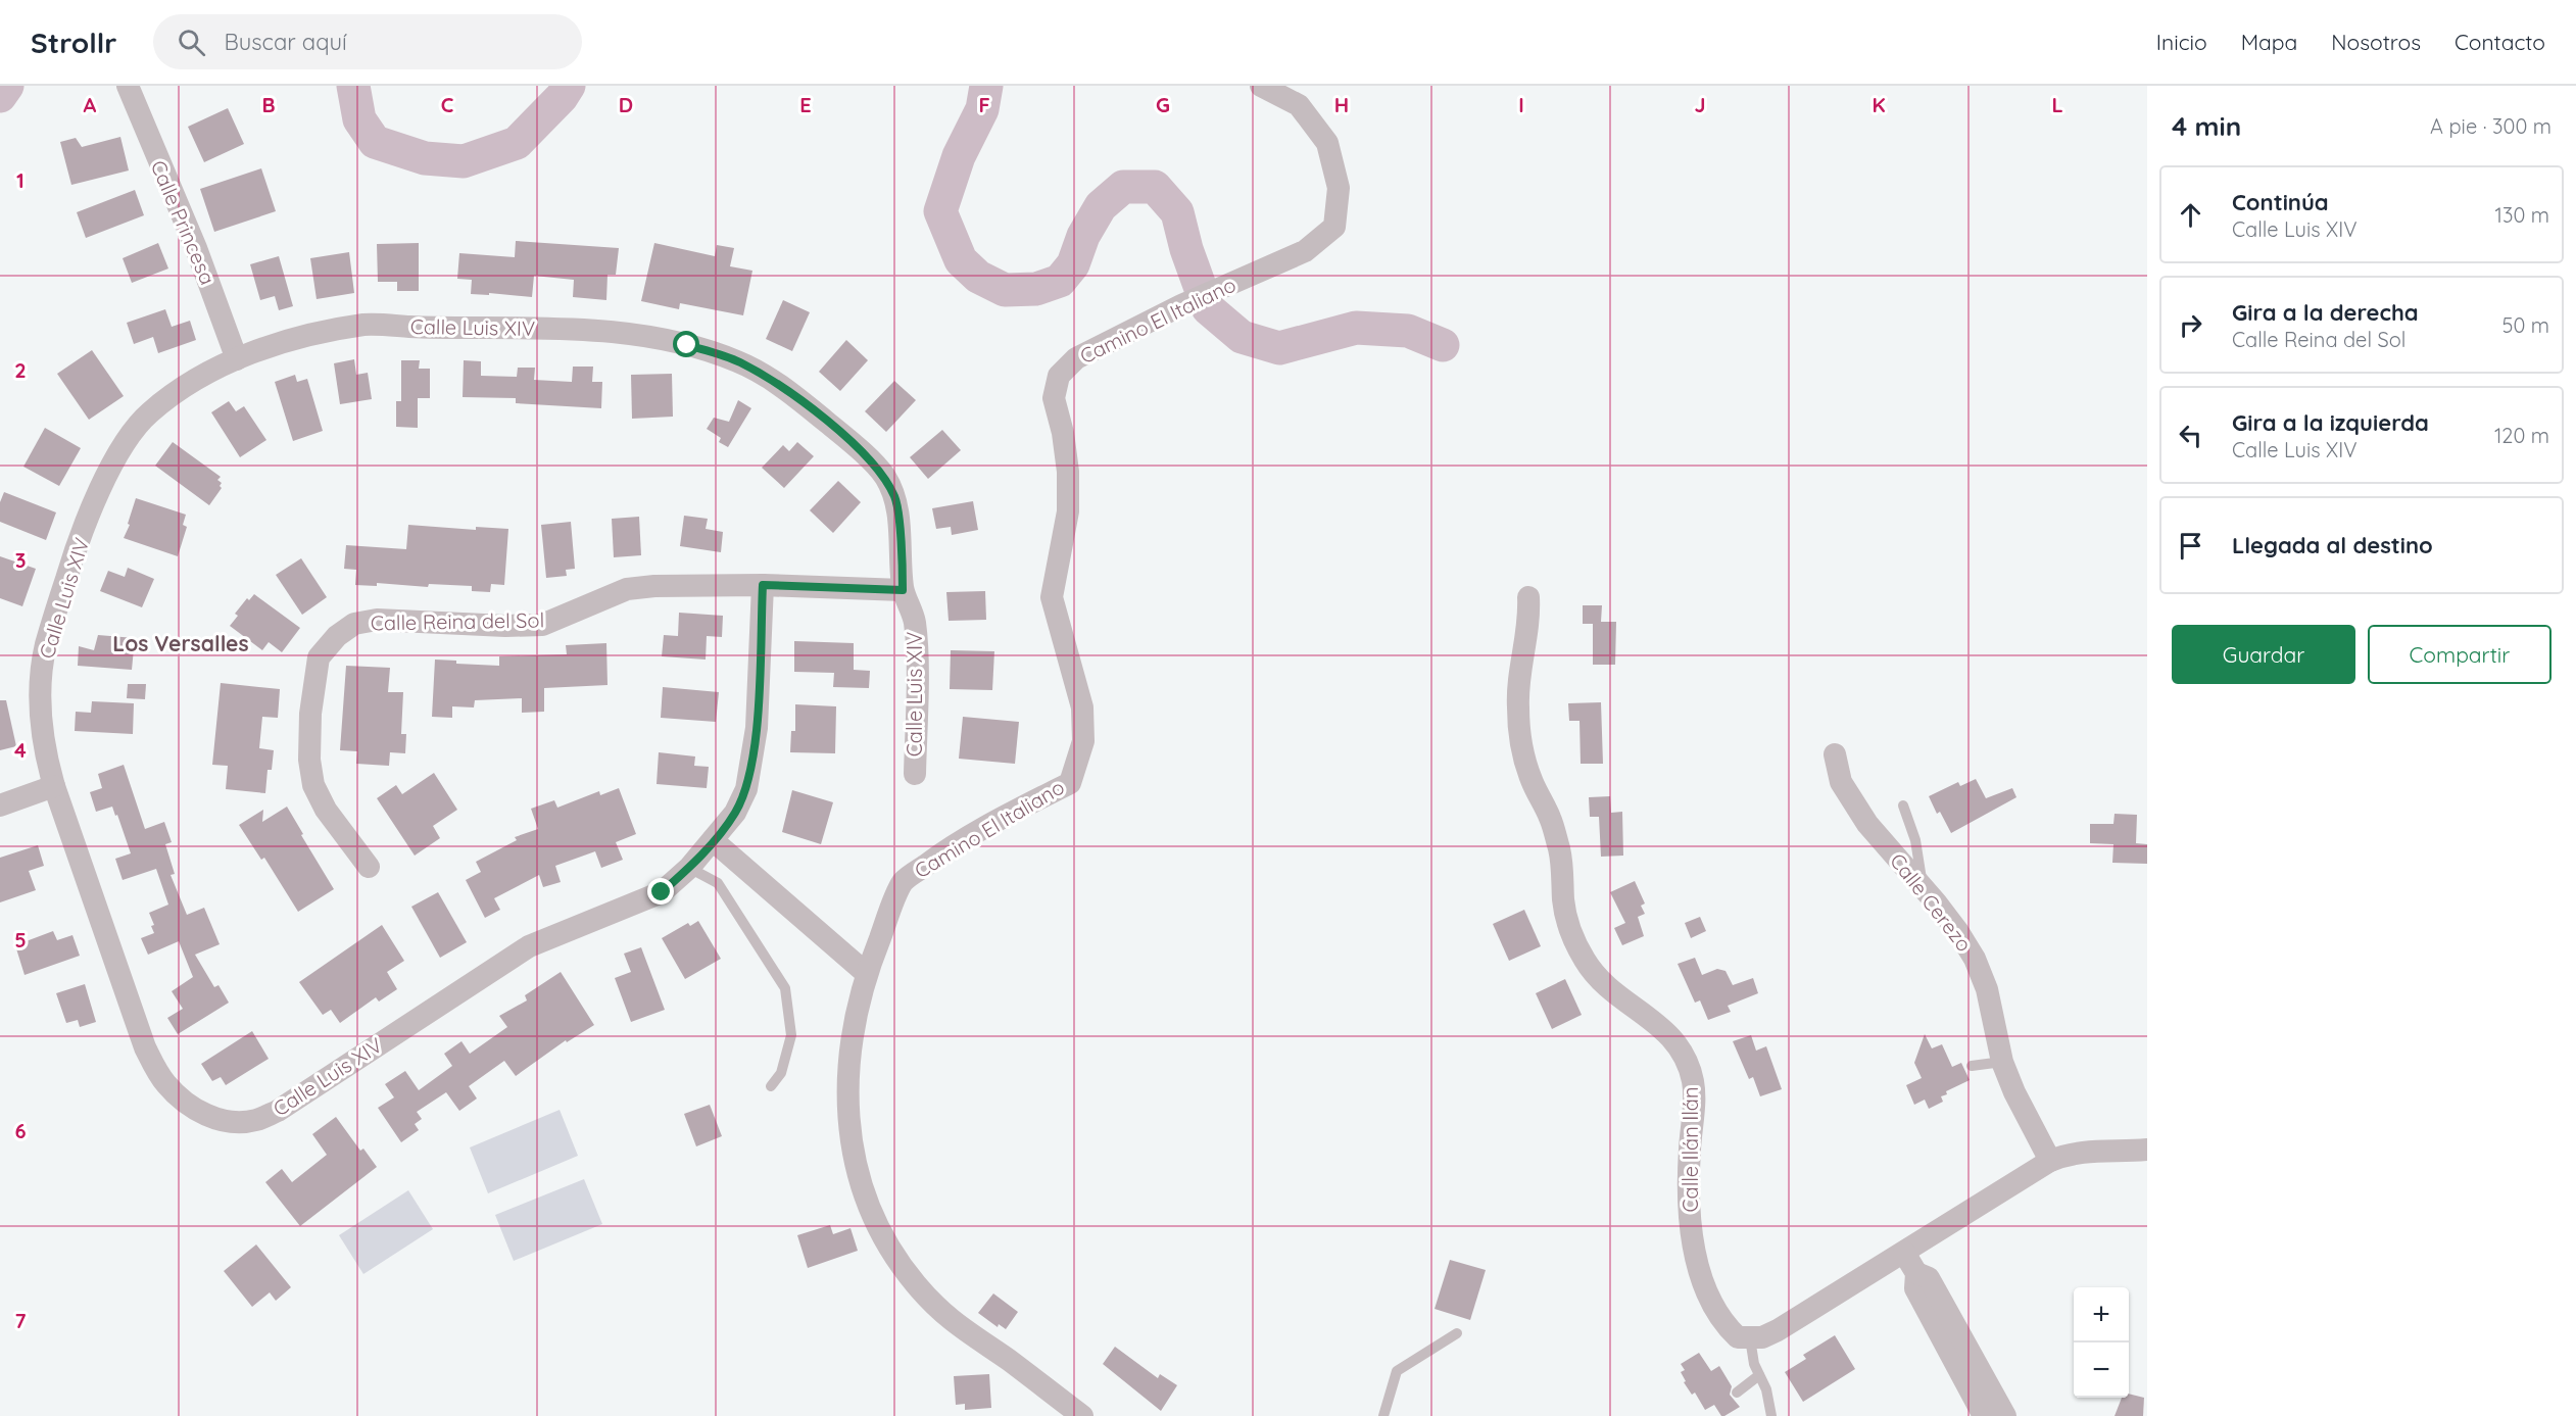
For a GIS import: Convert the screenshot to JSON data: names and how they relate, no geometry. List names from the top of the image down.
{
  "streets": {
    "street": [
      "Calle Princesa",
      "Camino El Italiano",
      "Calle Luis XIV",
      "Calle Reina del Sol",
      "Calle Cerezo",
      "Calle Ilán Ilán"
    ]
  },
  "crossings": [
    ["Calle Princesa", "Calle Luis XIV"],
    ["Calle Luis XIV", "Calle Reina del Sol"]
  ],
  "districts": ["Los Versalles"],
  "page": {
    "header": "Strollr",
    "search": "Buscar aquí",
    "nav": [
      "Inicio",
      "Mapa",
      "Nosotros",
      "Contacto"
    ],
    "heading": ["4 min", "A pie · 300 m"],
    "list": [
      ["Continúa", "Calle Luis XIV", "130 m"],
      ["Gira a la derecha", "Calle Reina del Sol", "50 m"],
      ["Gira a la izquierda", "Calle Luis XIV", "120 m"],
      "Llegada al destino"
    ],
    "buttons": ["Guardar", "Compartir"],
    "map_buttons": ["+", "−"]
  },
  "grid": {
    "columns": [
      "A",
      "B",
      "C",
      "D",
      "E",
      "F",
      "G",
      "H",
      "I",
      "J",
      "K",
      "L"
    ],
    "rows": [
      "1",
      "2",
      "3",
      "4",
      "5",
      "6",
      "7"
    ]
  }
}
